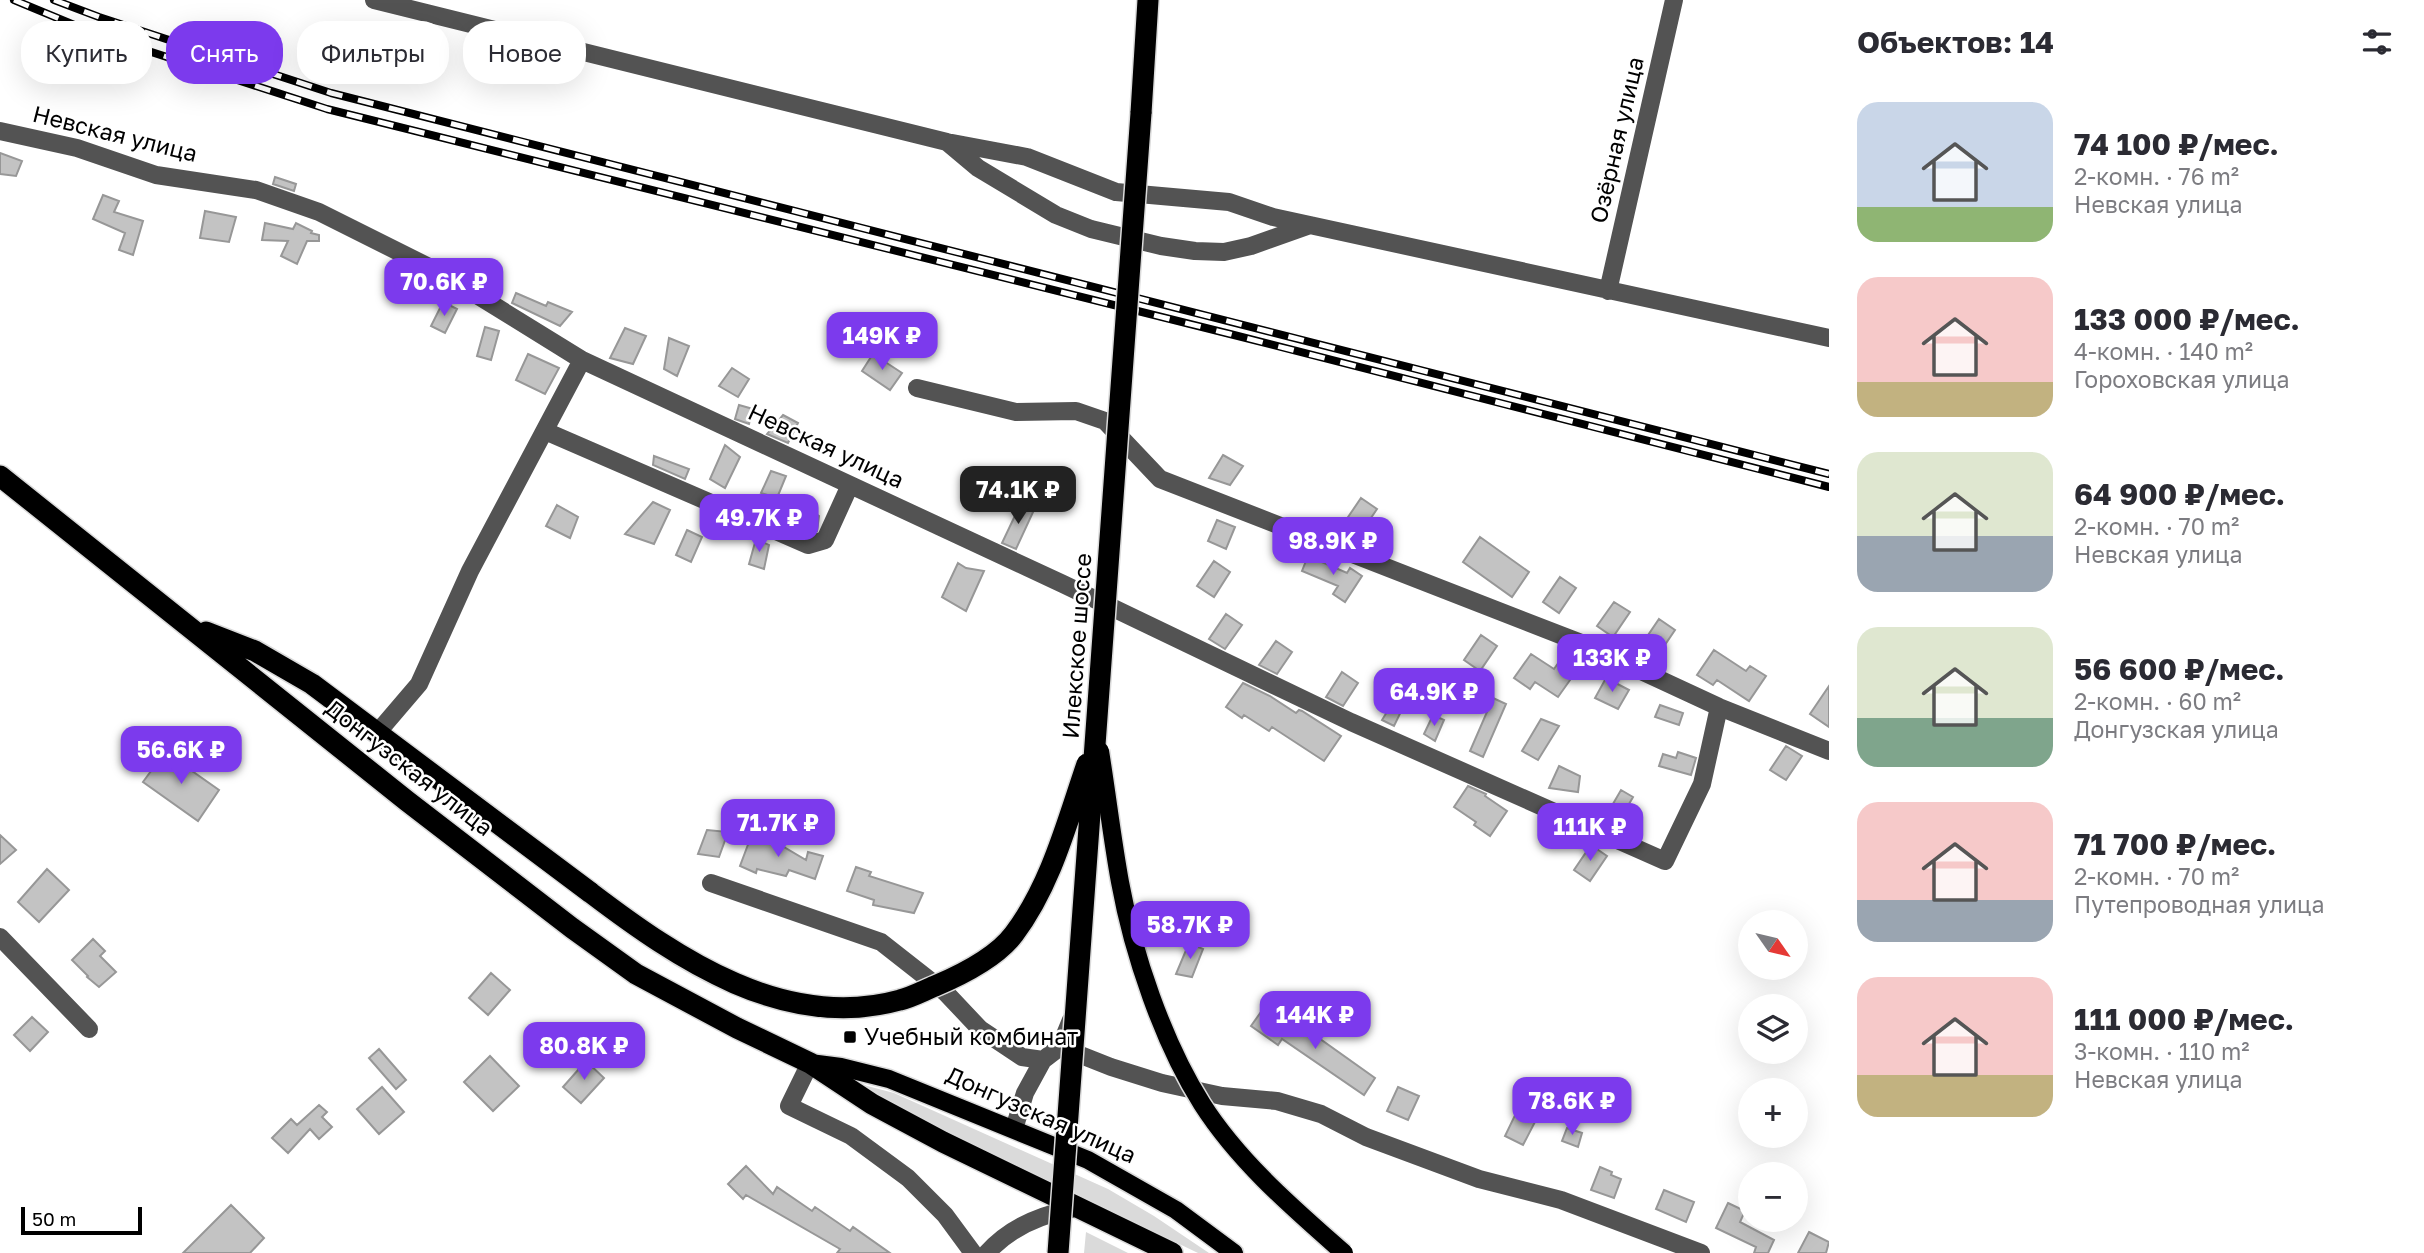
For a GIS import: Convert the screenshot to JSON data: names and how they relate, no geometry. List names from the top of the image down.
{
  "streets": {
    "highway": ["Илекское шоссе", "Донгузская улица"],
    "street": ["Невская улица", "Озёрная улица"]
  },
  "places": {
    "transit": ["Учебный комбинат"]
  },
  "scale_bar": "50 m",
  "north": "bottom right",
  "page": {
    "heading": "Объектов: 14",
    "chip": [
      "Купить",
      "Снять",
      "Фильтры",
      "Новое"
    ],
    "list": [
      {
        "name": "74 100 ₽/мес.",
        "note": "2-комн. · 76 m² · Невская улица"
      },
      {
        "name": "133 000 ₽/мес.",
        "note": "4-комн. · 140 m² · Гороховская улица"
      },
      {
        "name": "64 900 ₽/мес.",
        "note": "2-комн. · 70 m² · Невская улица"
      },
      {
        "name": "56 600 ₽/мес.",
        "note": "2-комн. · 60 m² · Донгузская улица"
      },
      {
        "name": "71 700 ₽/мес.",
        "note": "2-комн. · 70 m² · Путепроводная улица"
      },
      {
        "name": "111 000 ₽/мес.",
        "note": "3-комн. · 110 m² · Невская улица"
      }
    ],
    "price": [
      "70.6K ₽",
      "149K ₽",
      "74.1K ₽",
      "49.7K ₽",
      "98.9K ₽",
      "133K ₽",
      "64.9K ₽",
      "56.6K ₽",
      "71.7K ₽",
      "111K ₽",
      "58.7K ₽",
      "144K ₽",
      "80.8K ₽",
      "78.6K ₽"
    ],
    "map_buttons": ["+", "−"],
    "scale": "50 m"
  }
}
